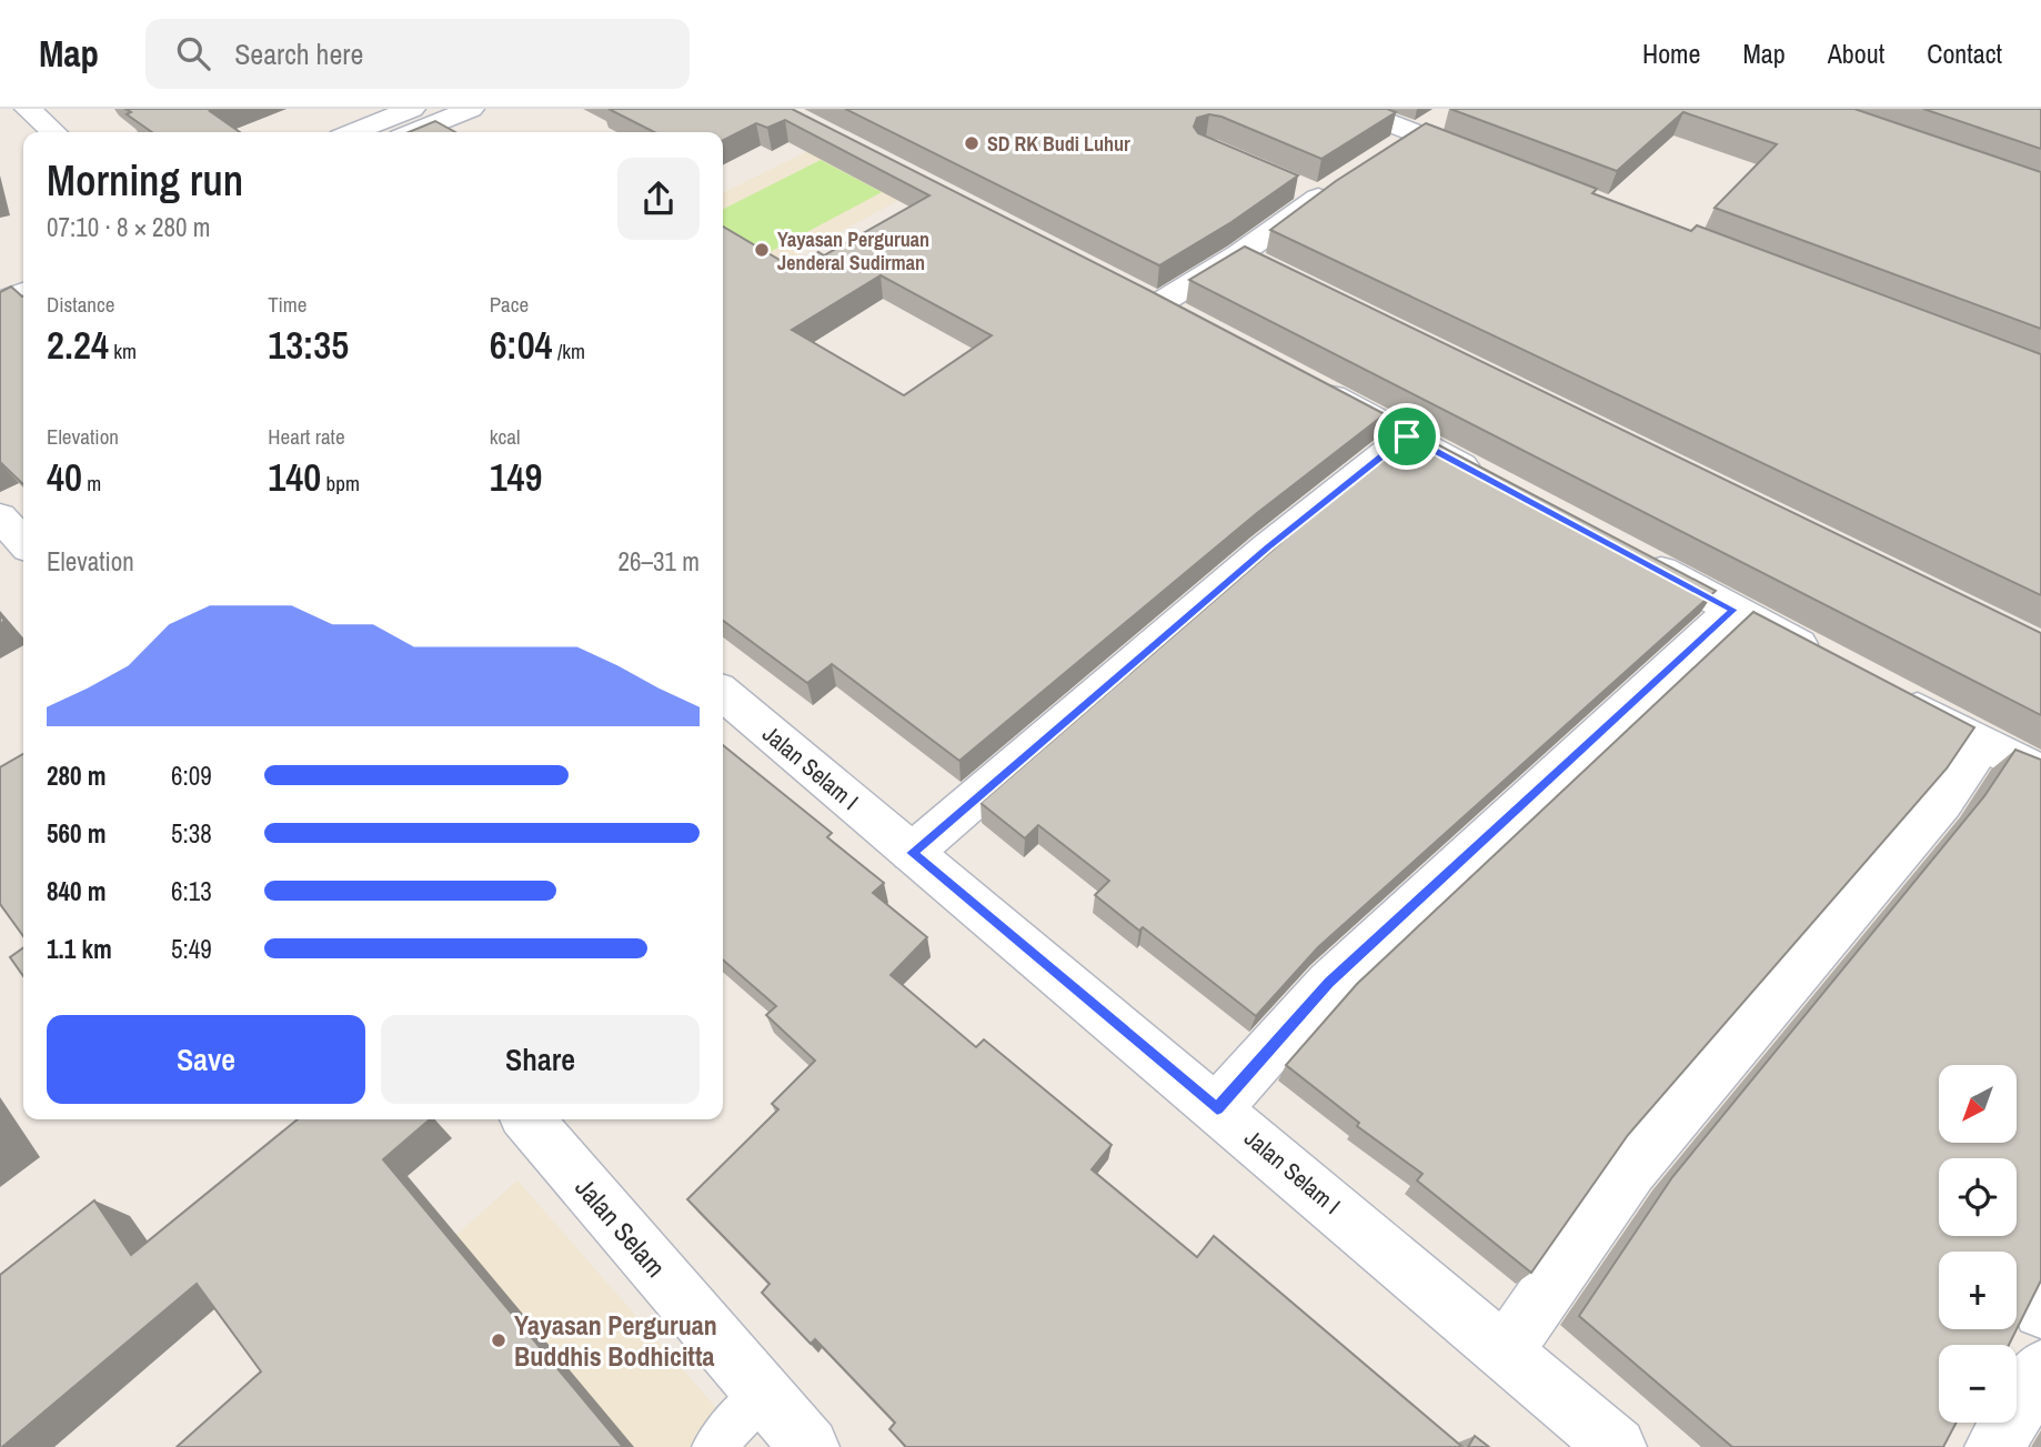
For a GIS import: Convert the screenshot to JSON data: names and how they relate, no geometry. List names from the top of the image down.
{
  "streets": {
    "street": ["Jalan Selam I", "Jalan Selam"]
  },
  "places": ["SD RK Budi Luhur", "Yayasan Perguruan Jenderal Sudirman", "Yayasan Perguruan Buddhis Bodhicitta"],
  "north": "bottom left",
  "page": {
    "header": "Map",
    "search": "Search here",
    "nav": [
      "Home",
      "Map",
      "About",
      "Contact"
    ],
    "heading": ["Morning run", "07:10 · 8 × 280 m"],
    "stats": [
      ["Distance", "2.24 km"],
      ["Time", "13:35"],
      ["Pace", "6:04 /km"],
      ["Elevation", "40 m"],
      ["Heart rate", "140 bpm"],
      ["kcal", "149"]
    ],
    "chart": ["Elevation", "26–31 m"],
    "list": [
      {
        "name": "280 m",
        "note": "6:09"
      },
      {
        "name": "560 m",
        "note": "5:38"
      },
      {
        "name": "840 m",
        "note": "6:13"
      },
      {
        "name": "1.1 km",
        "note": "5:49"
      }
    ],
    "buttons": ["Save", "Share"],
    "map_buttons": ["+", "−"]
  }
}
